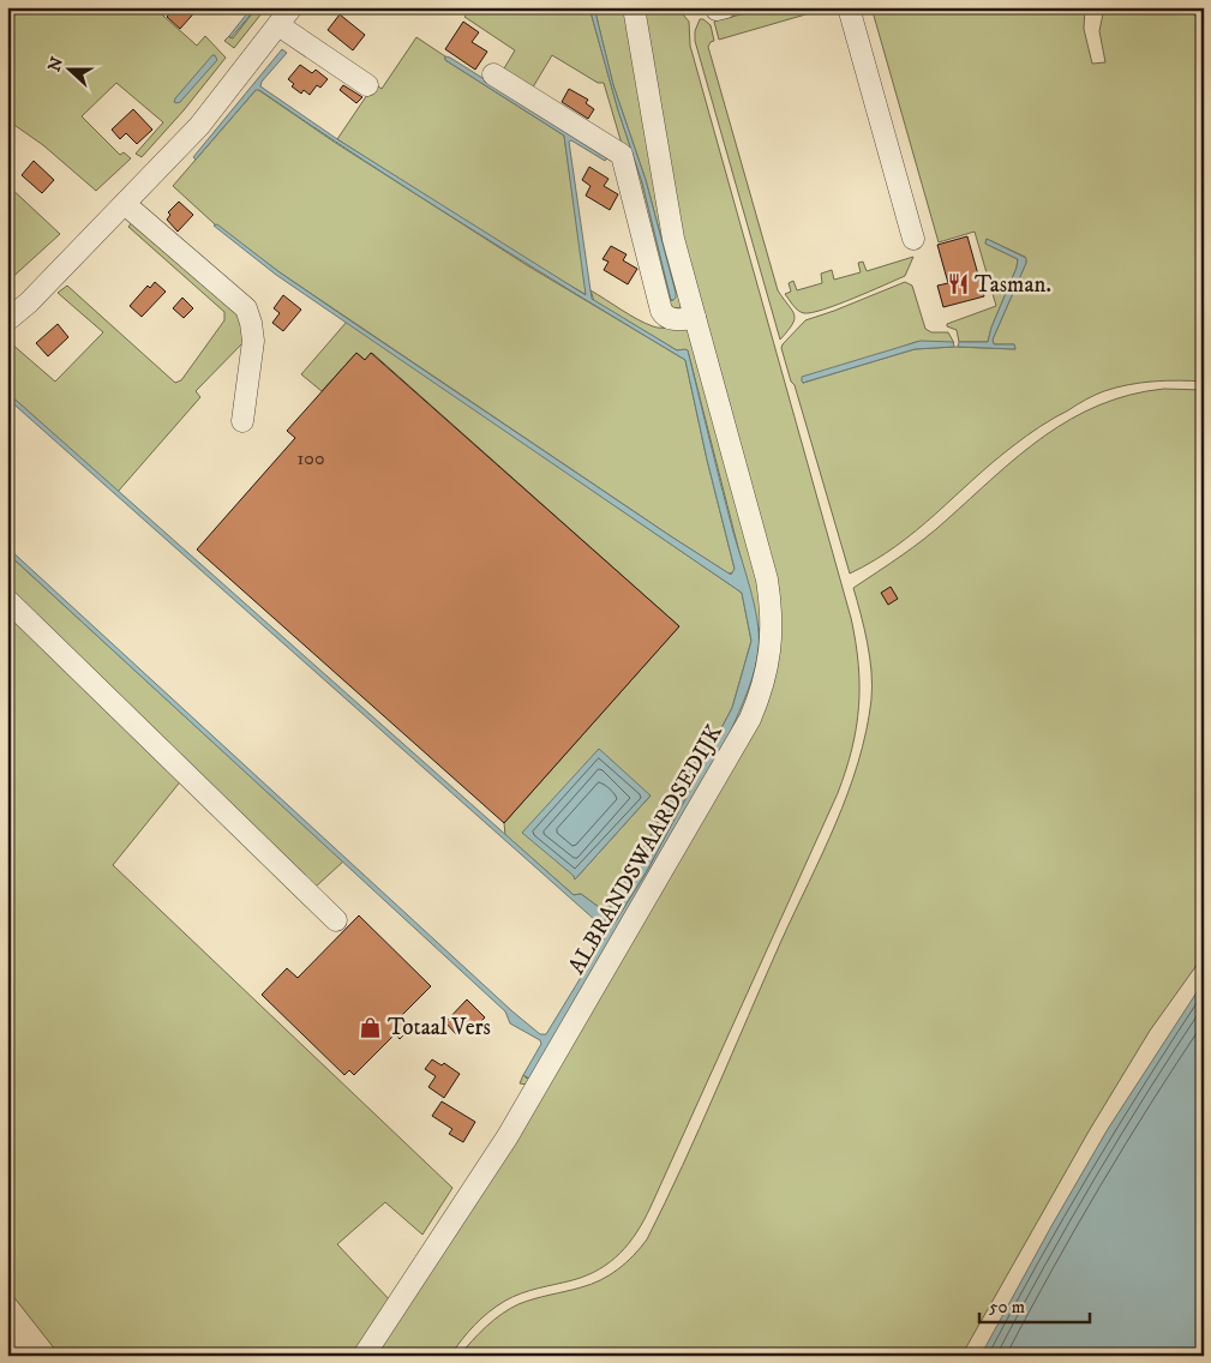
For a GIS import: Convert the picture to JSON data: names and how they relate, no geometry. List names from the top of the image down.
{
  "streets": {
    "street": ["ALBRANDSWAARDSEDIJK"]
  },
  "places": {
    "restaurant": ["Tasman."],
    "shop": ["Totaal Vers"]
  },
  "house_numbers": ["100"],
  "scale_bar": "50 m",
  "north": "left"
}
